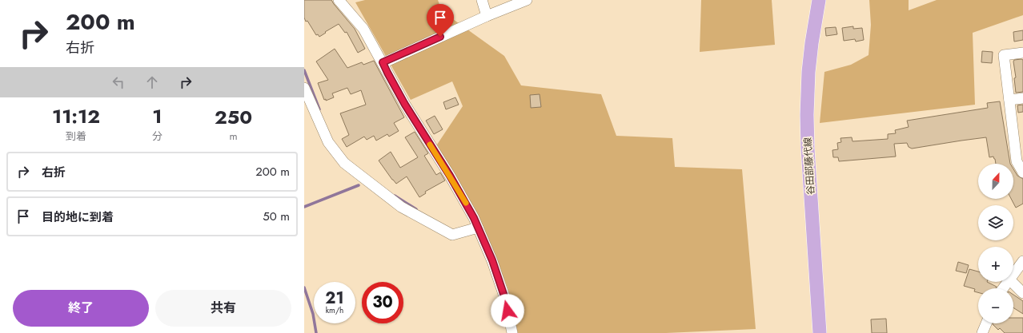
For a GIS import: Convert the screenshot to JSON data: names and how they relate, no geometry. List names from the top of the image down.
{
  "streets": {
    "main road": ["谷田部藤代線"]
  },
  "north": "top",
  "page": {
    "turn": ["200 m", "右折"],
    "eta": [
      "11:12",
      "到着",
      "1",
      "分",
      "250",
      "m"
    ],
    "list": [
      {
        "name": "右折",
        "value": "200 m"
      },
      {
        "name": "目的地に到着",
        "value": "50 m"
      }
    ],
    "map_buttons": ["+", "−"],
    "speed": "21 km/h",
    "limit": "30",
    "buttons": ["終了", "共有"]
  }
}
